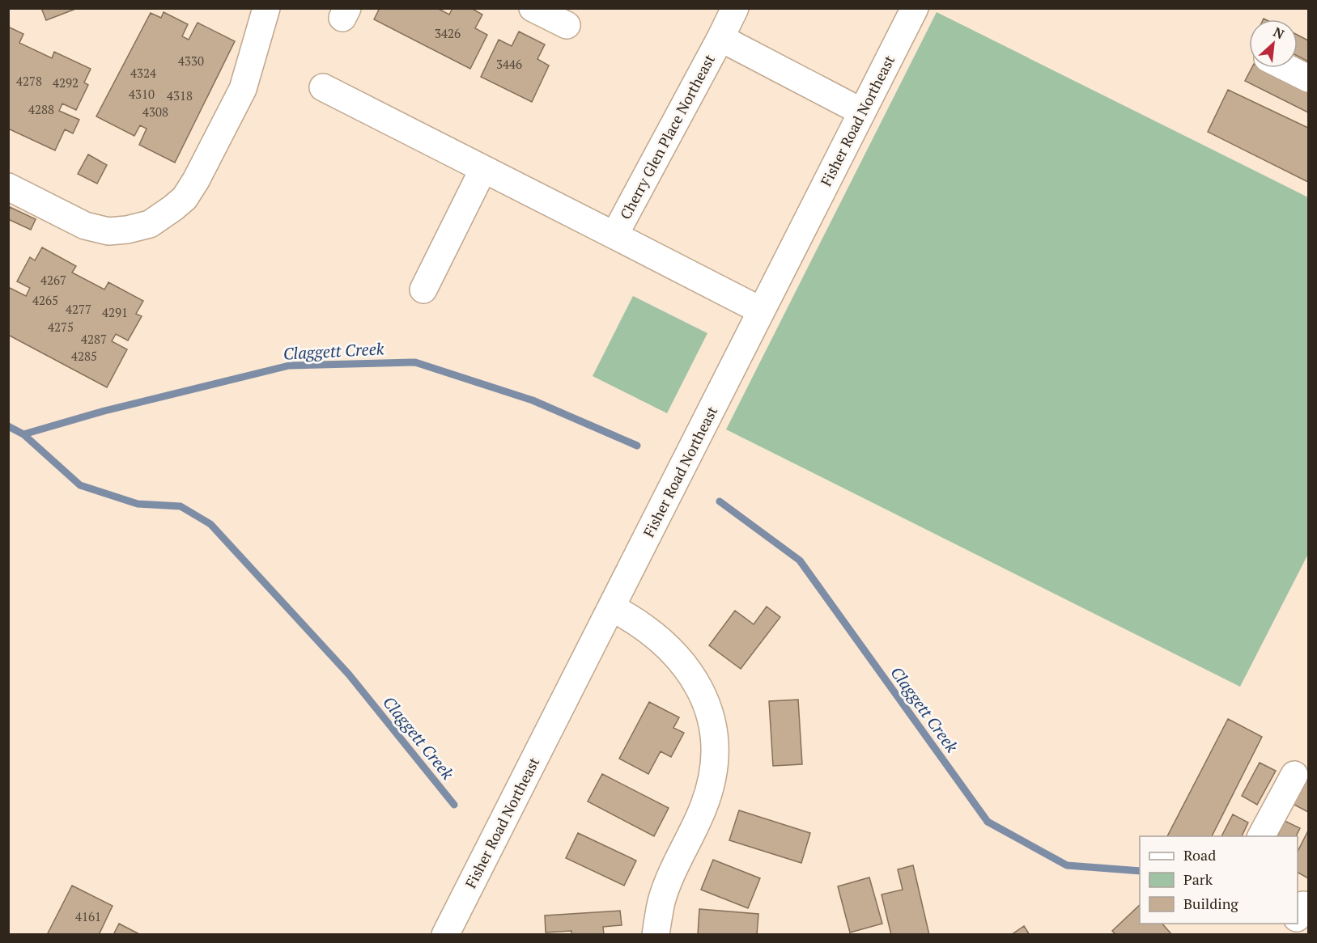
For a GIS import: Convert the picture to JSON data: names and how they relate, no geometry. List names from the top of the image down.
{
  "streets": {
    "street": ["Fisher Road Northeast", "Cherry Glen Place Northeast"]
  },
  "crossings": [
    ["Fisher Road Northeast", "Cherry Glen Place Northeast"]
  ],
  "water": ["Claggett Creek"],
  "house_numbers": [
    "3426",
    "4330",
    "3446",
    "4324",
    "4278",
    "4292",
    "4310",
    "4318",
    "4288",
    "4308",
    "4267",
    "4265",
    "4277",
    "4291",
    "4275",
    "4287",
    "4285",
    "4161"
  ],
  "legend": ["Road", "Park", "Building"],
  "north": "top right"
}
